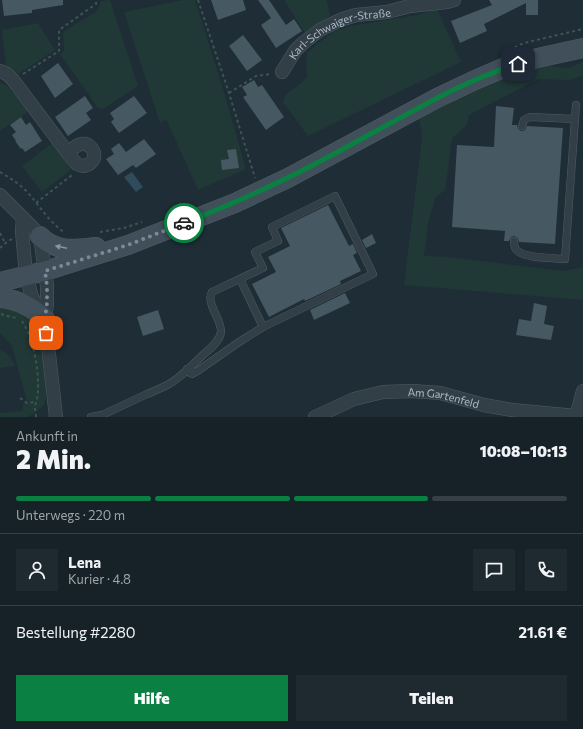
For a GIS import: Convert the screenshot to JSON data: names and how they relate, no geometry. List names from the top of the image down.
{
  "streets": {
    "street": ["Karl-Schwaiger-Straße", "Am Gartenfeld"]
  },
  "page": {
    "heading": ["2 Min.", "Ankunft in", "10:08–10:13"],
    "panel": [
      "Lena",
      "Kurier · 4.8",
      "Bestellung #2280",
      "21.61 €"
    ],
    "bar": "Unterwegs · 220 m",
    "buttons": ["Hilfe", "Teilen"]
  }
}
